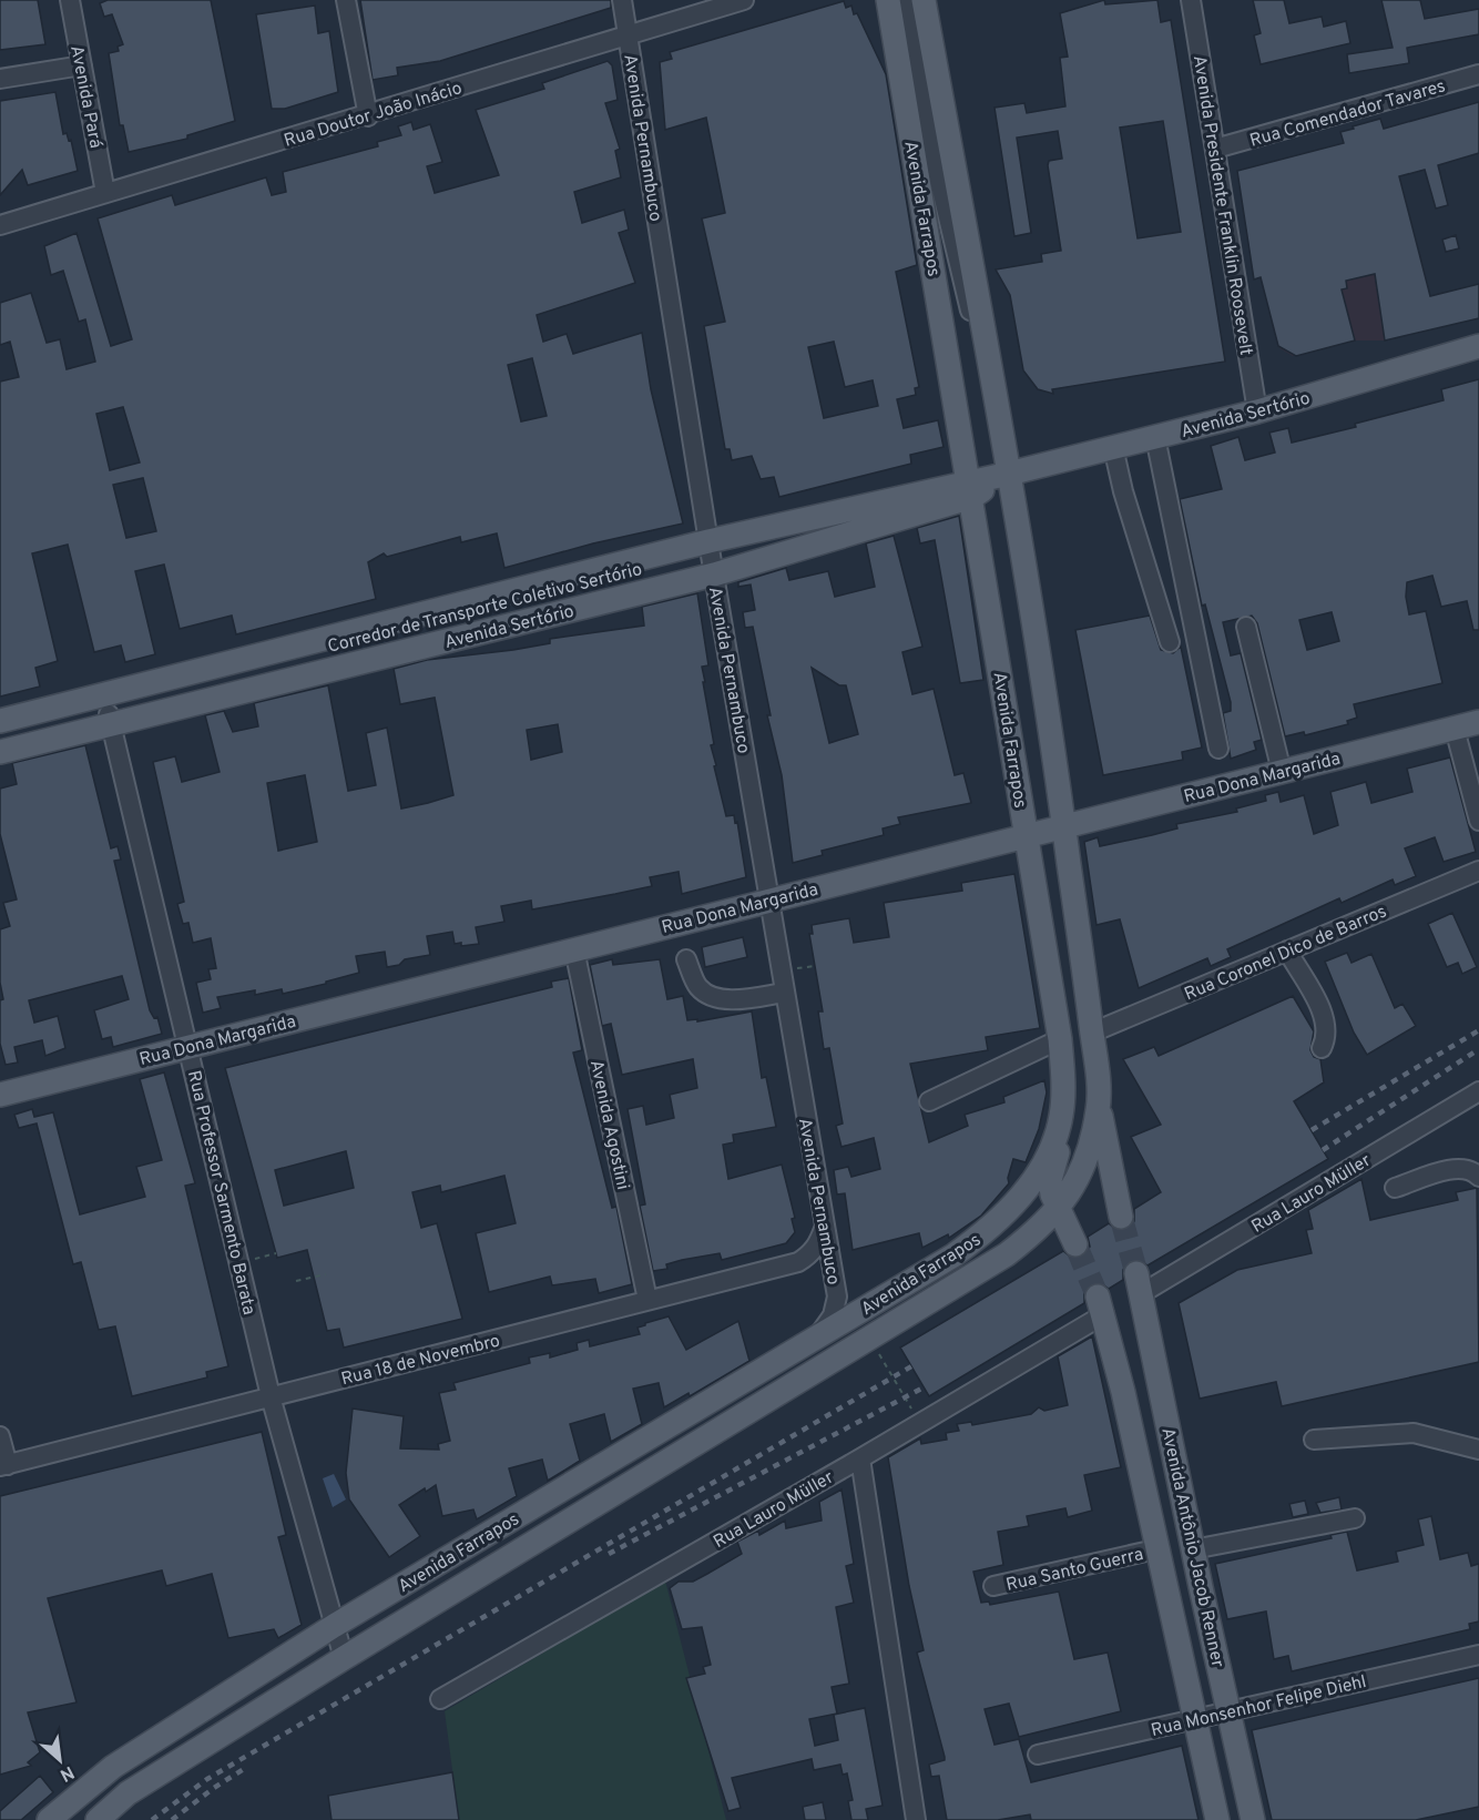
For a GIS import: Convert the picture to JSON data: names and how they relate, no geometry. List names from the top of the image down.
{
  "streets": {
    "main road": [
      "Avenida Farrapos",
      "Avenida Sertório",
      "Rua Dona Margarida",
      "Avenida Antônio Jacob Renner"
    ],
    "street": [
      "Avenida Pará",
      "Rua Comendador Tavares",
      "Rua Doutor João Inácio",
      "Avenida Pernambuco",
      "Avenida Presidente Franklin Roosevelt",
      "Corredor de Transporte Coletivo Sertório",
      "Rua Coronel Dico de Barros",
      "Avenida Agostini",
      "Rua Professor Sarmento Barata",
      "Rua Lauro Müller",
      "Rua 18 de Novembro",
      "Rua Santo Guerra",
      "Rua Monsenhor Felipe Diehl"
    ]
  },
  "crossings": [
    ["Avenida Pará", "Rua Doutor João Inácio"],
    ["Rua Comendador Tavares", "Avenida Presidente Franklin Roosevelt"],
    ["Rua Doutor João Inácio", "Avenida Pernambuco"],
    ["Avenida Pernambuco", "Avenida Farrapos"],
    ["Avenida Pernambuco", "Avenida Sertório"],
    ["Avenida Pernambuco", "Corredor de Transporte Coletivo Sertório"],
    ["Avenida Pernambuco", "Rua Dona Margarida"],
    ["Avenida Pernambuco", "Rua 18 de Novembro"],
    ["Avenida Presidente Franklin Roosevelt", "Avenida Sertório"],
    ["Avenida Farrapos", "Avenida Sertório"],
    ["Avenida Farrapos", "Rua Dona Margarida"],
    ["Avenida Farrapos", "Rua Coronel Dico de Barros"],
    ["Avenida Farrapos", "Rua Professor Sarmento Barata"],
    ["Avenida Sertório", "Corredor de Transporte Coletivo Sertório"],
    ["Avenida Sertório", "Rua Professor Sarmento Barata"],
    ["Rua Dona Margarida", "Avenida Agostini"],
    ["Rua Dona Margarida", "Rua Professor Sarmento Barata"],
    ["Avenida Agostini", "Rua 18 de Novembro"],
    ["Rua Professor Sarmento Barata", "Rua 18 de Novembro"],
    ["Rua Lauro Müller", "Avenida Antônio Jacob Renner"],
    ["Avenida Antônio Jacob Renner", "Rua Santo Guerra"],
    ["Avenida Antônio Jacob Renner", "Rua Monsenhor Felipe Diehl"]
  ],
  "north": "bottom right"
}
